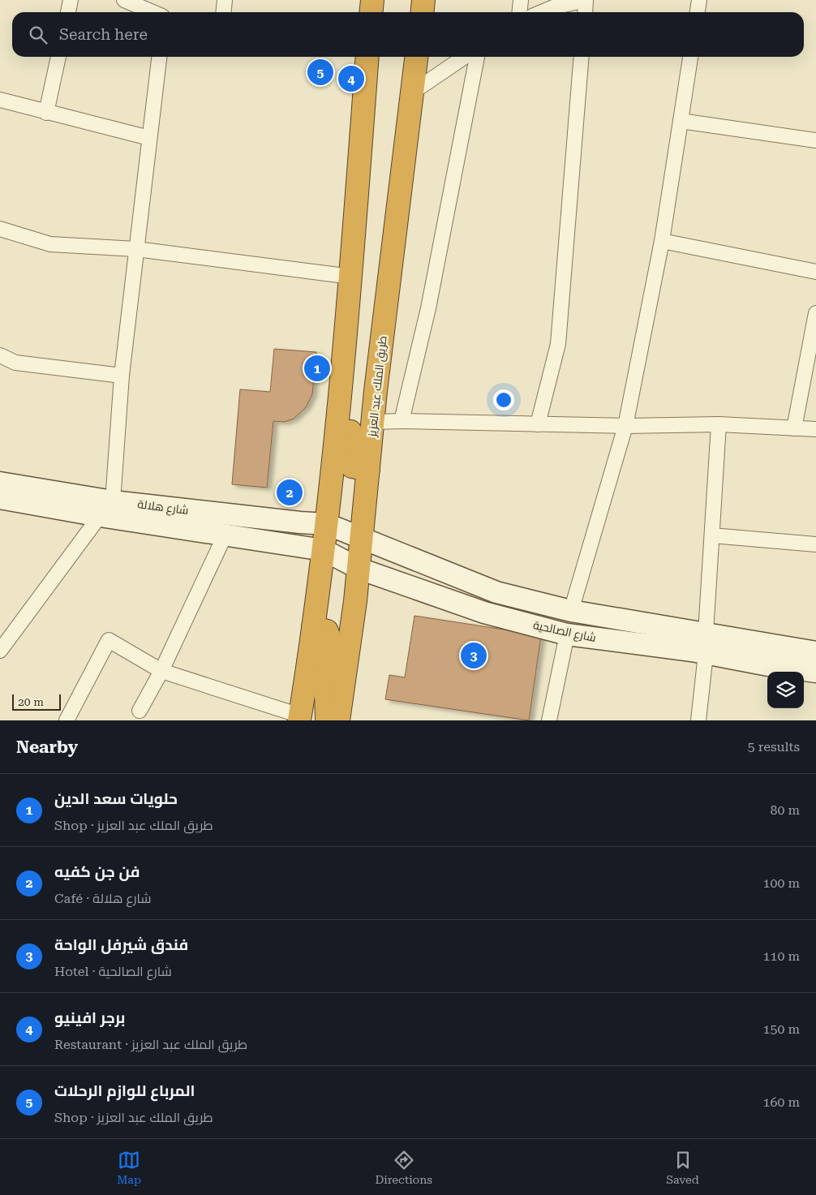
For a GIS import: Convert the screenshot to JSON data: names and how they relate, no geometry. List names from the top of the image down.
{
  "streets": {
    "highway": ["طريق الملك عبد العزيز"],
    "street": ["شارع هلالة", "شارع الصالحية"]
  },
  "crossings": [
    ["طريق الملك عبد العزيز", "شارع الصالحية"],
    ["شارع هلالة", "شارع الصالحية"]
  ],
  "scale_bar": "20 m",
  "page": {
    "search": "Search here",
    "pins": [
      "5",
      "4",
      "1",
      "2",
      "3"
    ],
    "scale": "20 m",
    "heading": ["Nearby", "5 results"],
    "list": [
      {
        "mark": "1",
        "name": "حلويات سعد الدين",
        "note": "Shop · طريق الملك عبد العزيز",
        "value": "80 m"
      },
      {
        "mark": "2",
        "name": "فن جن كفيه",
        "note": "Café · شارع هلالة",
        "value": "100 m"
      },
      {
        "mark": "3",
        "name": "فندق شيرفل الواحة",
        "note": "Hotel · شارع الصالحية",
        "value": "110 m"
      },
      {
        "mark": "4",
        "name": "برجر افينيو",
        "note": "Restaurant · طريق الملك عبد العزيز",
        "value": "150 m"
      },
      {
        "mark": "5",
        "name": "المرباع للوازم الرحلات",
        "note": "Shop · طريق الملك عبد العزيز",
        "value": "160 m"
      }
    ],
    "nav": ["Map", "Directions", "Saved"]
  }
}
